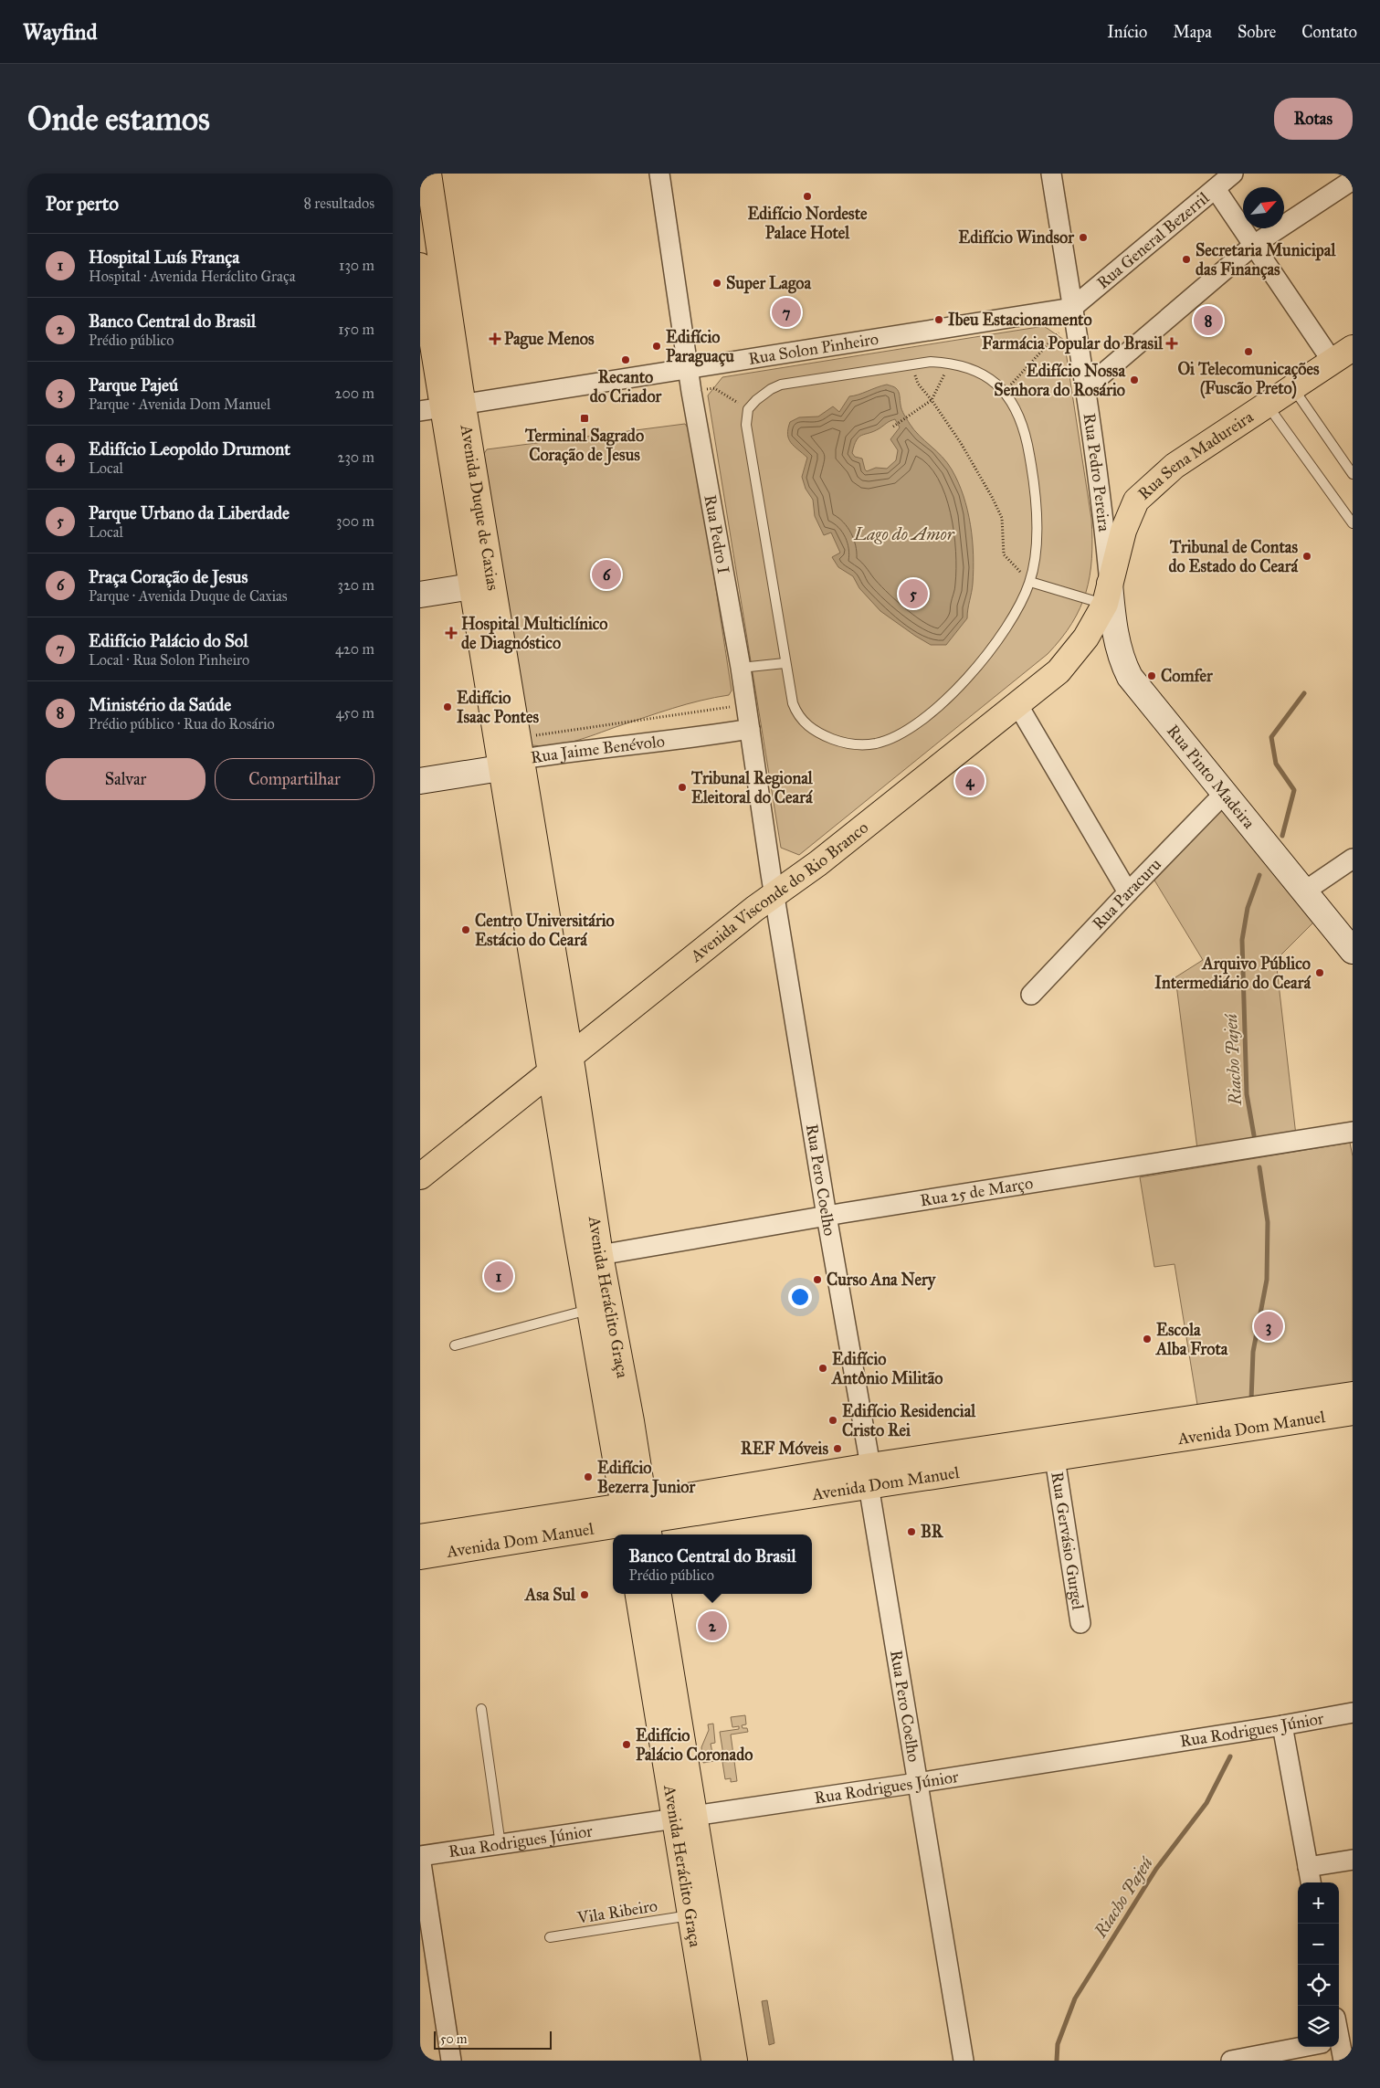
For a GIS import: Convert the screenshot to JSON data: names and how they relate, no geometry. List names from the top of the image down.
{
  "streets": {
    "main road": [
      "Rua Sena Madureira",
      "Avenida Duque de Caxias",
      "Rua Jaime Benévolo",
      "Rua Pinto Madeira",
      "Avenida Visconde do Rio Branco",
      "Avenida Heráclito Graça",
      "Avenida Dom Manuel"
    ],
    "street": [
      "Rua General Bezerril",
      "Rua Solon Pinheiro",
      "Rua Pedro Pereira",
      "Rua Pedro I",
      "Rua Paracuru",
      "Rua Pero Coelho",
      "Rua 25 de Março",
      "Rua Gervásio Gurgel",
      "Rua Rodrigues Júnior"
    ],
    "lane": ["Vila Ribeiro"]
  },
  "crossings": [
    ["Rua General Bezerril", "Rua Solon Pinheiro"],
    ["Rua General Bezerril", "Rua Pedro Pereira"],
    ["Rua Solon Pinheiro", "Rua Pedro Pereira"],
    ["Rua Solon Pinheiro", "Avenida Duque de Caxias"],
    ["Rua Solon Pinheiro", "Rua Pedro I"],
    ["Rua Sena Madureira", "Rua Pedro Pereira"],
    ["Rua Sena Madureira", "Rua Pinto Madeira"],
    ["Rua Sena Madureira", "Avenida Visconde do Rio Branco"],
    ["Rua Pedro Pereira", "Rua Pinto Madeira"],
    ["Rua Pedro Pereira", "Avenida Visconde do Rio Branco"],
    ["Avenida Duque de Caxias", "Rua Jaime Benévolo"],
    ["Avenida Duque de Caxias", "Avenida Visconde do Rio Branco"],
    ["Avenida Duque de Caxias", "Avenida Heráclito Graça"],
    ["Rua Pedro I", "Rua Jaime Benévolo"],
    ["Rua Pedro I", "Avenida Visconde do Rio Branco"],
    ["Rua Pedro I", "Rua Pero Coelho"],
    ["Rua Pinto Madeira", "Avenida Visconde do Rio Branco"],
    ["Rua Pinto Madeira", "Rua Paracuru"],
    ["Avenida Visconde do Rio Branco", "Rua Pero Coelho"],
    ["Avenida Visconde do Rio Branco", "Avenida Heráclito Graça"],
    ["Rua Pero Coelho", "Rua 25 de Março"],
    ["Rua Pero Coelho", "Avenida Dom Manuel"],
    ["Rua Pero Coelho", "Rua Rodrigues Júnior"],
    ["Rua 25 de Março", "Avenida Heráclito Graça"],
    ["Avenida Heráclito Graça", "Avenida Dom Manuel"],
    ["Avenida Heráclito Graça", "Rua Rodrigues Júnior"],
    ["Avenida Heráclito Graça", "Vila Ribeiro"],
    ["Avenida Dom Manuel", "Rua Gervásio Gurgel"]
  ],
  "water": ["Lago do Amor", "Riacho Pajeú"],
  "places": {
    "other": [
      "Edifício Nordeste Palace Hotel",
      "Edifício Windsor",
      "Secretaria Municipal das Finanças",
      "Super Lagoa",
      "Ibeu Estacionamento",
      "Edifício Paraguaçu",
      "Oi Telecomunicações (Fuscão Preto)",
      "Recanto do Criador",
      "Edifício Nossa Senhora do Rosário",
      "Tribunal de Contas do Estado do Ceará",
      "Comfer",
      "Edifício Isaac Pontes",
      "Tribunal Regional Eleitoral do Ceará",
      "Centro Universitário Estácio do Ceará",
      "Arquivo Público Intermediário do Ceará",
      "Curso Ana Nery",
      "Escola Alba Frota",
      "Edifício Antônio Militão",
      "Edifício Residencial Cristo Rei",
      "REF Móveis",
      "Edifício Bezerra Junior",
      "BR",
      "Asa Sul",
      "Edifício Palácio Coronado"
    ],
    "health": ["Pague Menos", "Farmácia Popular do Brasil", "Hospital Multiclínico de Diagnóstico"],
    "transit": ["Terminal Sagrado Coração de Jesus"]
  },
  "scale_bar": "50 m",
  "north": "top right",
  "page": {
    "header": "Wayfind",
    "nav": [
      "Início",
      "Mapa",
      "Sobre",
      "Contato"
    ],
    "buttons": [
      "Rotas",
      ["Salvar", "Compartilhar"]
    ],
    "title": "Onde estamos",
    "heading": ["Por perto", "8 resultados"],
    "list": [
      {
        "mark": "1",
        "name": "Hospital Luís França",
        "note": "Hospital · Avenida Heráclito Graça",
        "value": "130 m"
      },
      {
        "mark": "2",
        "name": "Banco Central do Brasil",
        "note": "Prédio público",
        "value": "150 m"
      },
      {
        "mark": "3",
        "name": "Parque Pajeú",
        "note": "Parque · Avenida Dom Manuel",
        "value": "200 m"
      },
      {
        "mark": "4",
        "name": "Edifício Leopoldo Drumont",
        "note": "Local",
        "value": "230 m"
      },
      {
        "mark": "5",
        "name": "Parque Urbano da Liberdade",
        "note": "Local",
        "value": "300 m"
      },
      {
        "mark": "6",
        "name": "Praça Coração de Jesus",
        "note": "Parque · Avenida Duque de Caxias",
        "value": "320 m"
      },
      {
        "mark": "7",
        "name": "Edifício Palácio do Sol",
        "note": "Local · Rua Solon Pinheiro",
        "value": "420 m"
      },
      {
        "mark": "8",
        "name": "Ministério da Saúde",
        "note": "Prédio público · Rua do Rosário",
        "value": "450 m"
      }
    ],
    "pins": [
      "7",
      "8",
      "6",
      "5",
      "4",
      "1",
      "3",
      "2"
    ],
    "popup": ["Banco Central do Brasil", "Prédio público"],
    "map_buttons": ["+", "−"],
    "scale": "50 m"
  }
}
